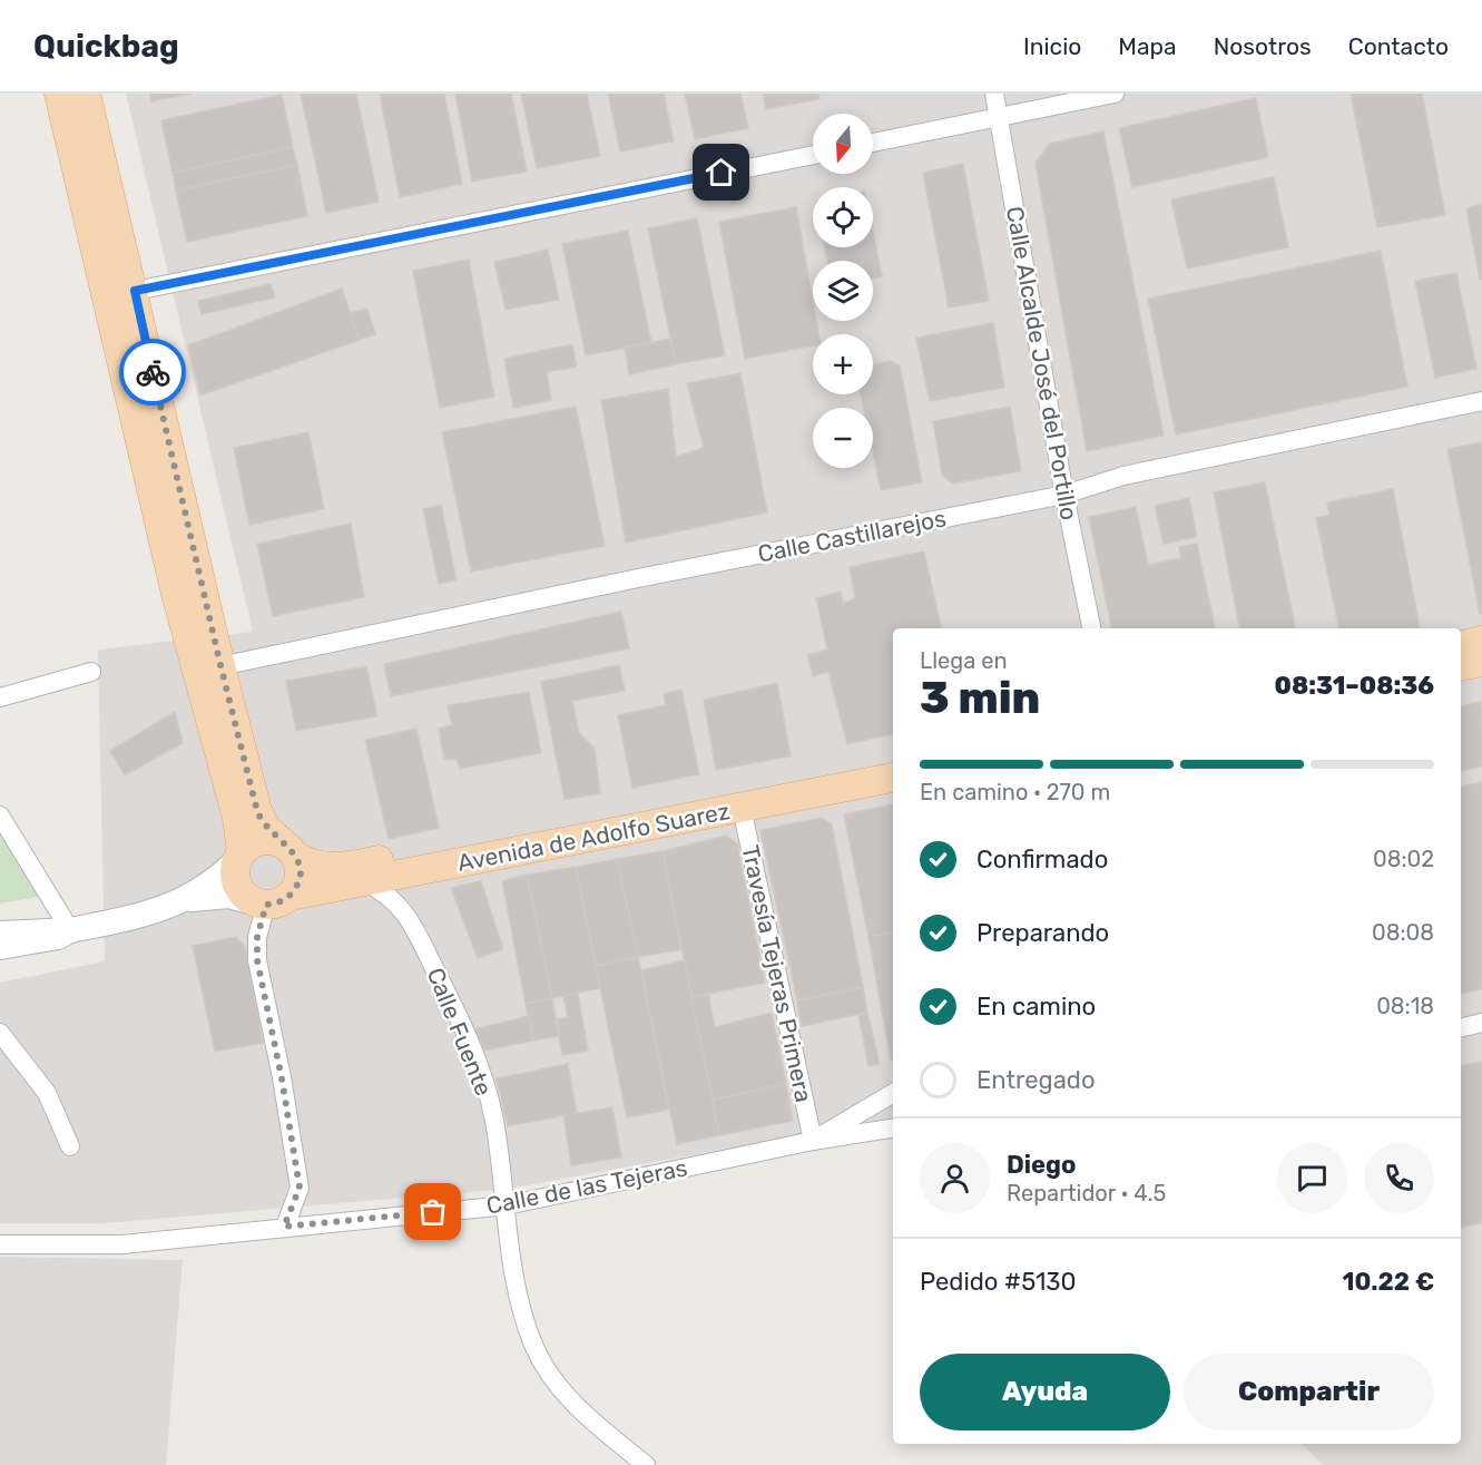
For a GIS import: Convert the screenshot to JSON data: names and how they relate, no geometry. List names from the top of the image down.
{
  "streets": {
    "main road": ["Avenida de Adolfo Suarez"],
    "street": [
      "Calle Alcalde José del Portillo",
      "Calle Castillarejos",
      "Travesía Tejeras Primera",
      "Calle Fuente",
      "Calle de las Tejeras"
    ]
  },
  "crossings": [
    ["Calle Alcalde José del Portillo", "Calle Castillarejos"],
    ["Avenida de Adolfo Suarez", "Travesía Tejeras Primera"],
    ["Avenida de Adolfo Suarez", "Calle Fuente"],
    ["Travesía Tejeras Primera", "Calle de las Tejeras"],
    ["Calle Fuente", "Calle de las Tejeras"]
  ],
  "north": "bottom",
  "page": {
    "header": "Quickbag",
    "nav": [
      "Inicio",
      "Mapa",
      "Nosotros",
      "Contacto"
    ],
    "map_buttons": ["+", "−"],
    "heading": ["3 min", "Llega en", "08:31–08:36"],
    "panel": [
      "Diego",
      "Repartidor · 4.5",
      "Pedido #5130",
      "10.22 €"
    ],
    "bar": "En camino · 270 m",
    "list": [
      ["Confirmado", "08:02"],
      ["Preparando", "08:08"],
      ["En camino", "08:18"],
      "Entregado"
    ],
    "buttons": ["Ayuda", "Compartir"]
  }
}
